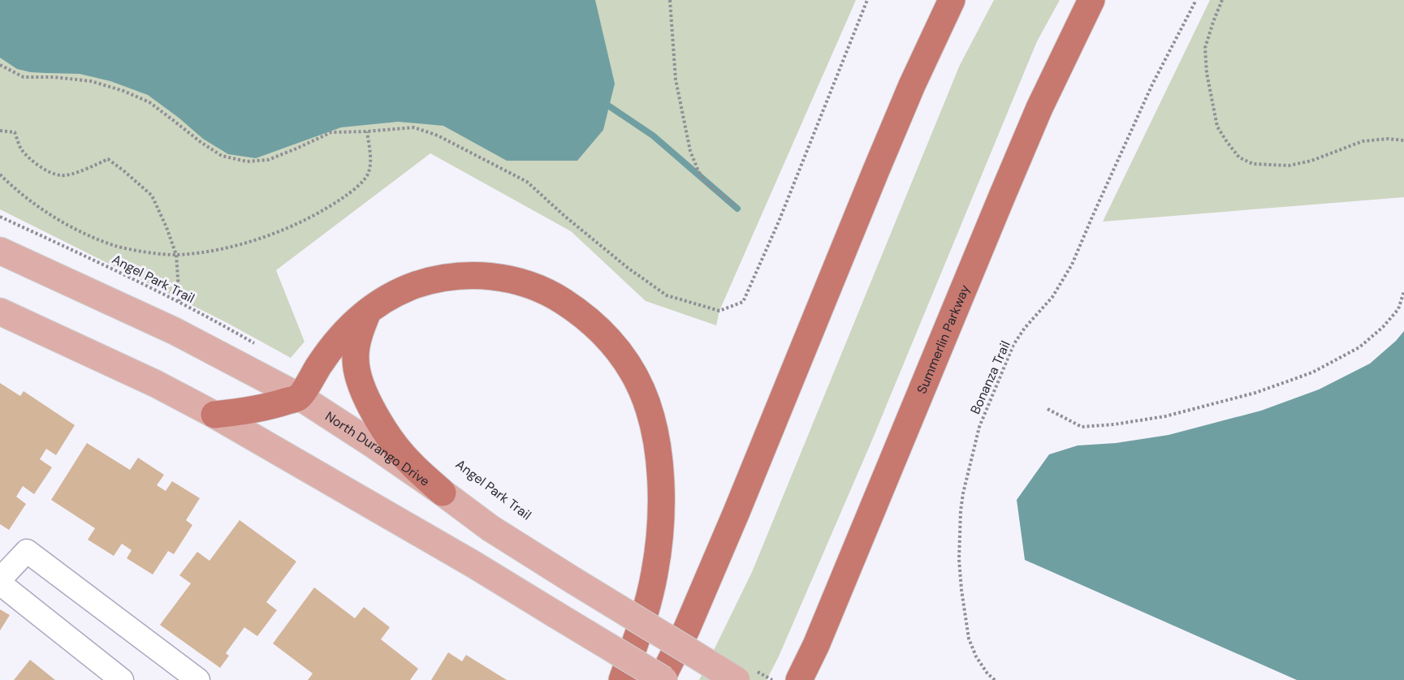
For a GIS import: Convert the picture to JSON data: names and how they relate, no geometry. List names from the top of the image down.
{
  "streets": {
    "highway": ["Summerlin Parkway"],
    "main road": ["North Durango Drive"],
    "path": ["Angel Park Trail", "Bonanza Trail"]
  }
}
